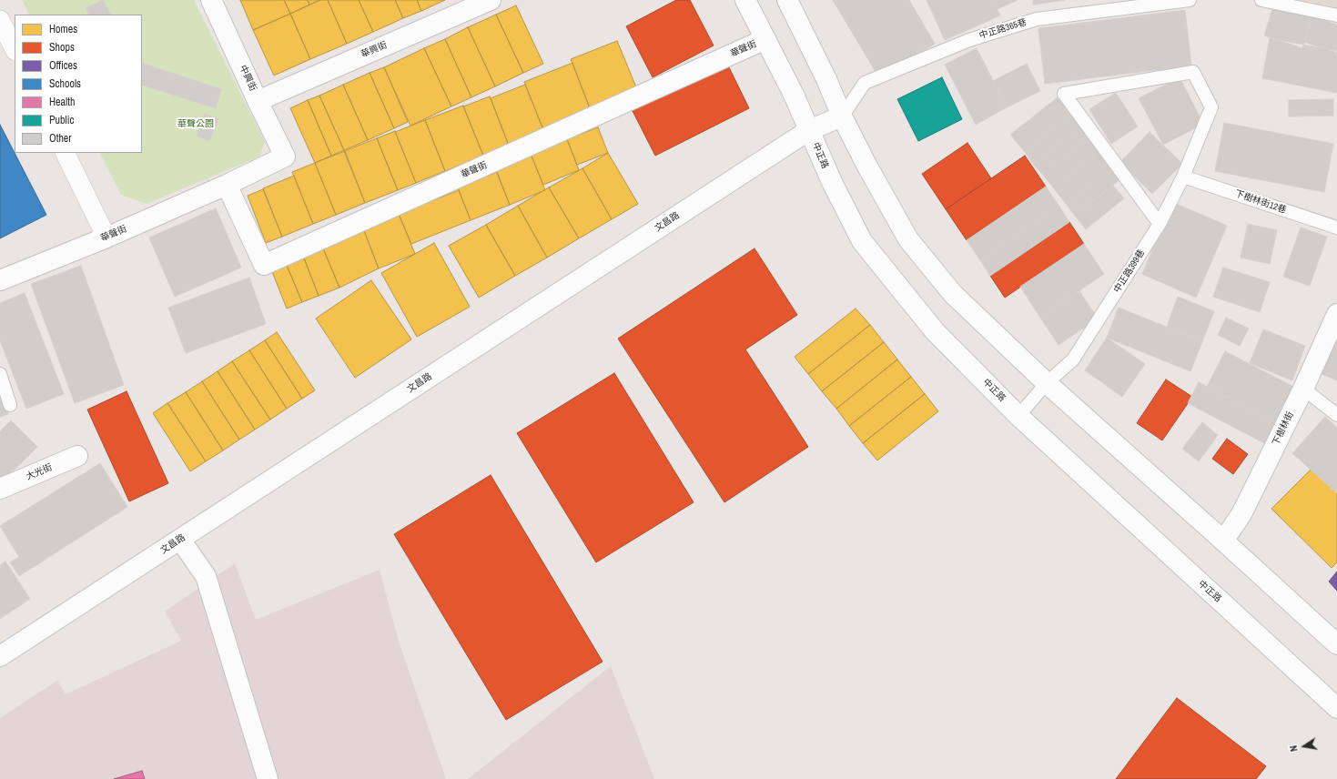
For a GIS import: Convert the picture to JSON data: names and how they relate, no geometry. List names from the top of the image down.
{
  "streets": {
    "street": [
      "華聲街",
      "華興街",
      "中興街",
      "中正路",
      "文昌路",
      "下樹林街",
      "大光街"
    ],
    "lane": ["中正路365巷", "下樹林街12巷", "中正路399巷"]
  },
  "crossings": [
    ["中正路365巷", "文昌路"],
    ["華聲街", "中興街"],
    ["華聲街", "中正路"],
    ["華興街", "中興街"],
    ["中正路", "文昌路"],
    ["中正路", "中正路399巷"],
    ["下樹林街12巷", "中正路399巷"]
  ],
  "parks": ["華聲公園"],
  "legend": [
    "Homes",
    "Shops",
    "Offices",
    "Schools",
    "Health",
    "Public",
    "Other"
  ],
  "north": "left"
}
